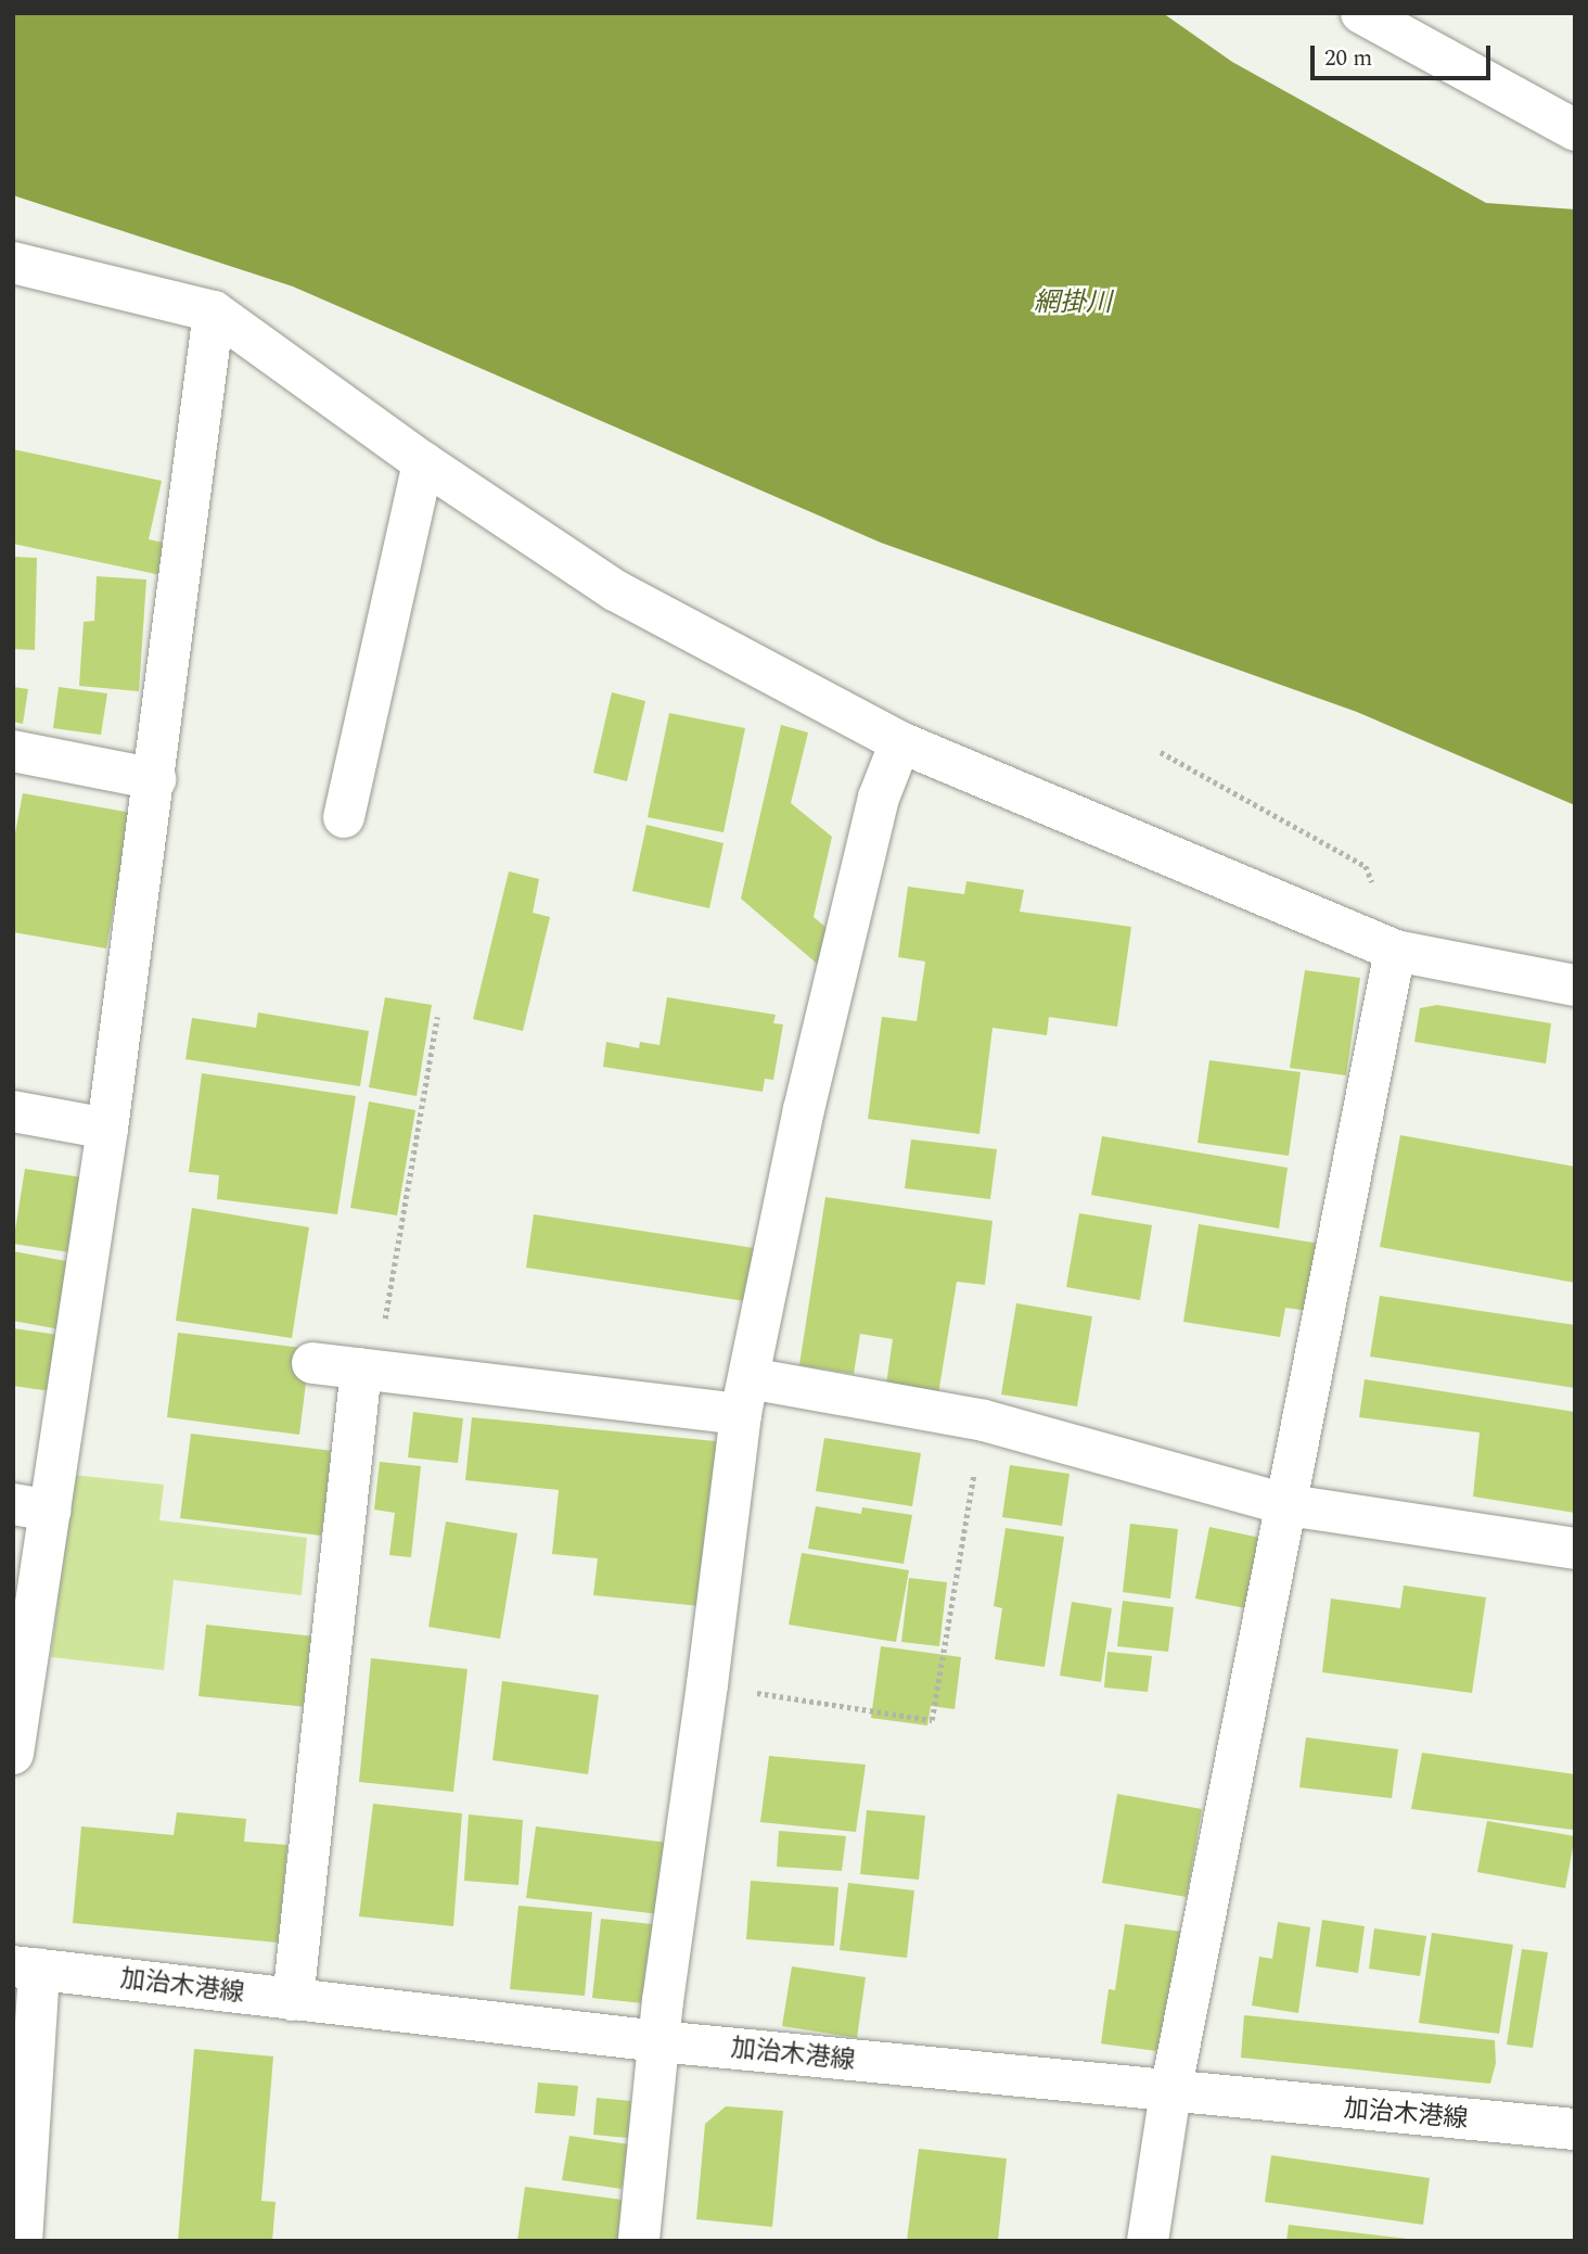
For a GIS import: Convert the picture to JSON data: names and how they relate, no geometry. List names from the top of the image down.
{
  "streets": {
    "street": ["加治木港線"]
  },
  "water": ["網掛川"],
  "scale_bar": "20 m"
}
